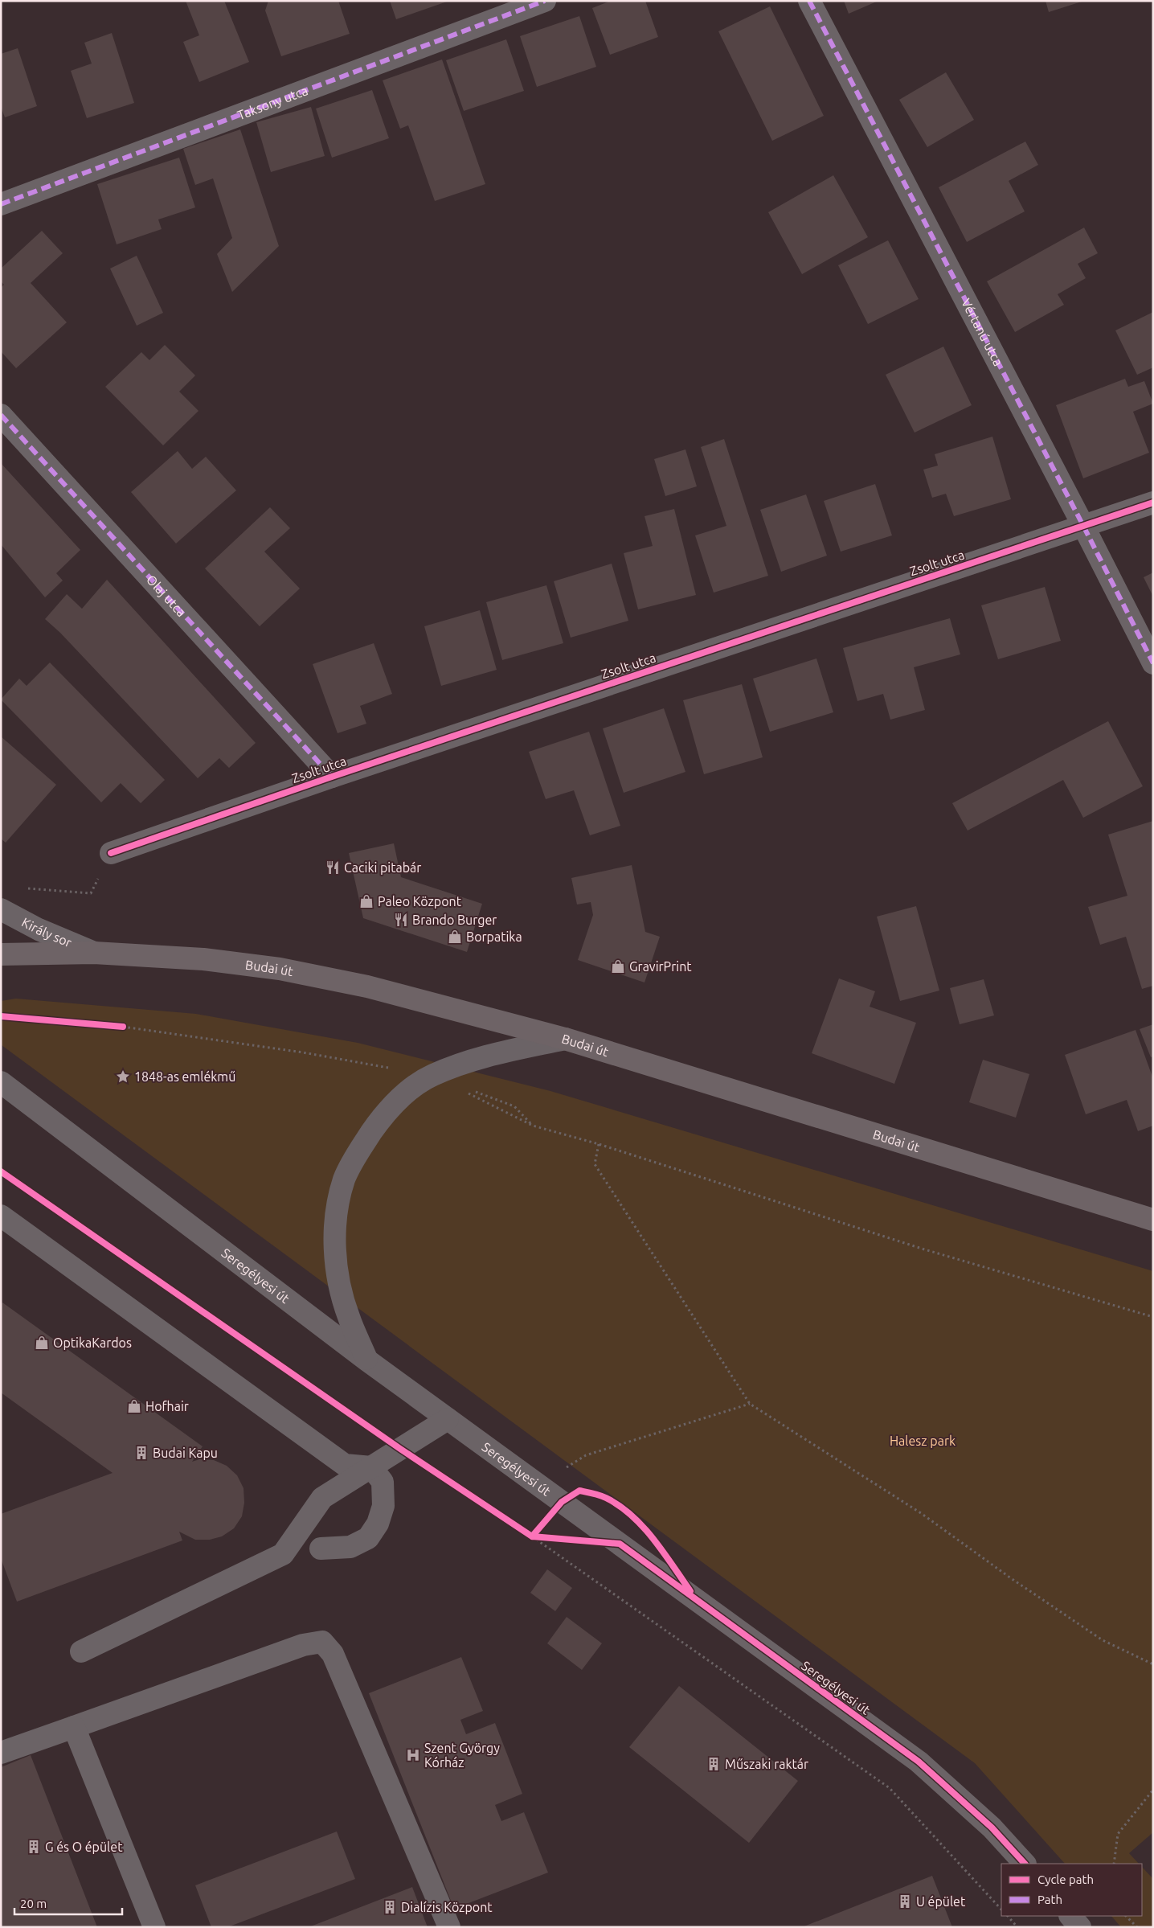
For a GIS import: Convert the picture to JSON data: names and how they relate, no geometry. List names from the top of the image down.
{
  "streets": {
    "main road": ["Budai út"],
    "street": [
      "Taksony utca",
      "Vértanú utca",
      "Zsolt utca",
      "Olaj utca",
      "Király sor",
      "Seregélyesi út"
    ]
  },
  "crossings": [
    ["Vértanú utca", "Zsolt utca"],
    ["Zsolt utca", "Olaj utca"],
    ["Király sor", "Budai út"]
  ],
  "parks": ["Halesz park"],
  "places": {
    "restaurant": ["Caciki pitabár", "Brando Burger"],
    "shop": [
      "Paleo Központ",
      "Borpatika",
      "GravirPrint",
      "OptikaKardos",
      "Hofhair"
    ],
    "place": ["1848-as emlékmű"],
    "building": [
      "Budai Kapu",
      "Műszaki raktár",
      "G és O épület",
      "U épület",
      "Dialízis Központ"
    ],
    "hospital": ["Szent György Kórház"]
  },
  "legend": ["Cycle path", "Path"],
  "scale_bar": "20 m"
}
